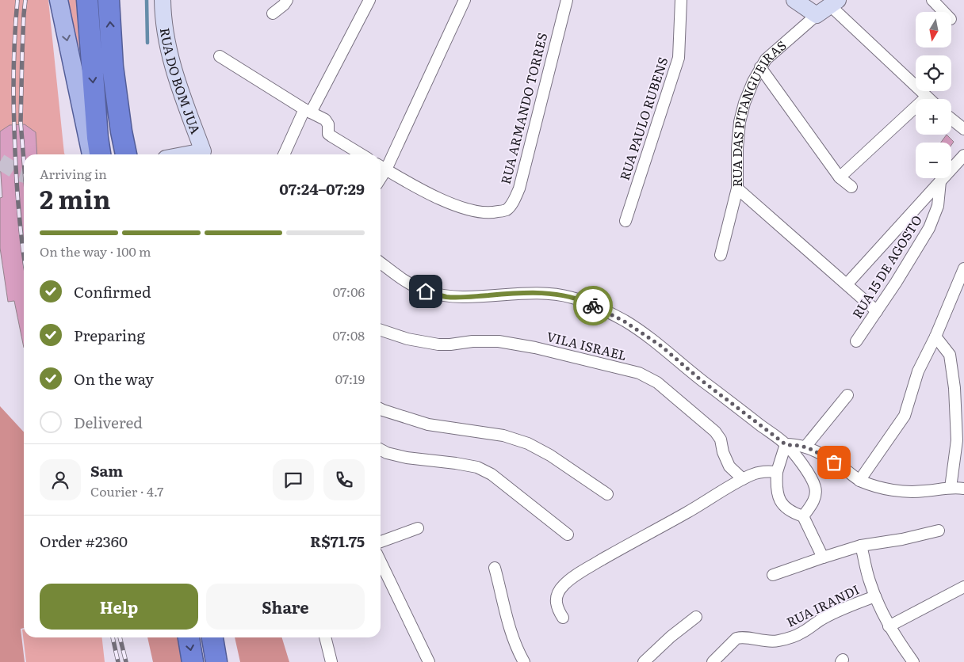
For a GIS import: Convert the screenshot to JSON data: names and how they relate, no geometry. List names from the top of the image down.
{
  "streets": {
    "street": [
      "RUA DO BOM JUA",
      "RUA ARMANDO TORRES",
      "RUA DAS PITANGUEIRAS",
      "RUA PAULO RUBENS",
      "RUA 15 DE AGOSTO",
      "VILA ISRAEL",
      "RUA IRANDI"
    ]
  },
  "north": "bottom",
  "page": {
    "map_buttons": ["+", "−"],
    "heading": ["2 min", "Arriving in", "07:24–07:29"],
    "panel": [
      "Sam",
      "Courier · 4.7",
      "Order #2360",
      "R$71.75"
    ],
    "bar": "On the way · 100 m",
    "list": [
      ["Confirmed", "07:06"],
      ["Preparing", "07:08"],
      ["On the way", "07:19"],
      "Delivered"
    ],
    "buttons": ["Help", "Share"]
  }
}
